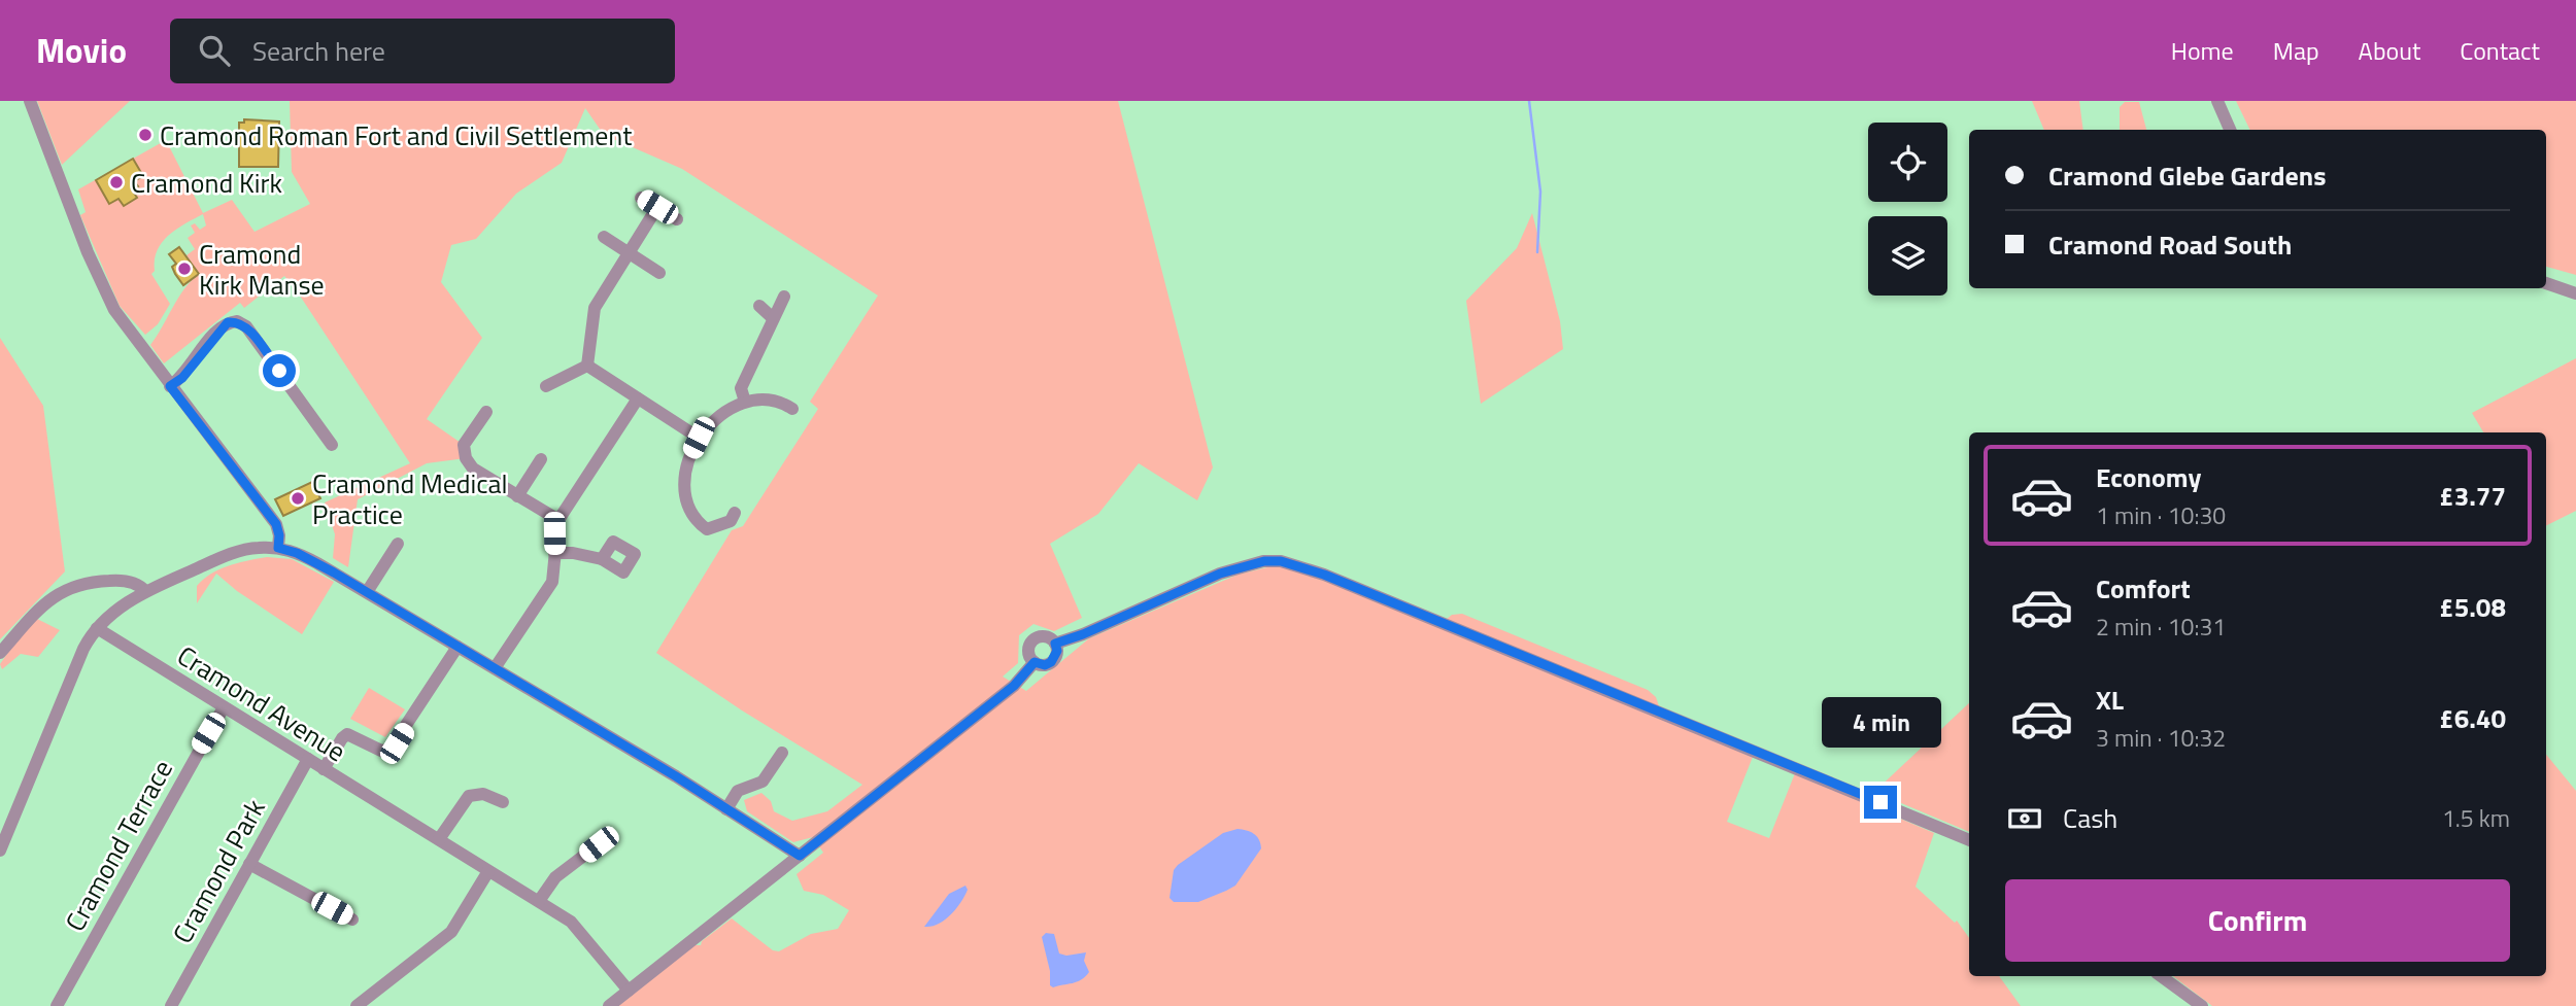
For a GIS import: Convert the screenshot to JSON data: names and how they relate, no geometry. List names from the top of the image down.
{
  "streets": {
    "street": ["Cramond Avenue", "Cramond Terrace", "Cramond Park"]
  },
  "crossings": [
    ["Cramond Avenue", "Cramond Terrace"],
    ["Cramond Avenue", "Cramond Park"]
  ],
  "places": [
    "Cramond Roman Fort and Civil Settlement",
    "Cramond Kirk",
    "Cramond Kirk Manse",
    "Cramond Medical Practice"
  ],
  "page": {
    "header": "Movio",
    "search": "Search here",
    "nav": [
      "Home",
      "Map",
      "About",
      "Contact"
    ],
    "banner": ["Cramond Glebe Gardens", "Cramond Road South"],
    "list": [
      {
        "name": "Economy",
        "note": "1 min · 10:30",
        "value": "£3.77"
      },
      {
        "name": "Comfort",
        "note": "2 min · 10:31",
        "value": "£5.08"
      },
      {
        "name": "XL",
        "note": "3 min · 10:32",
        "value": "£6.40"
      }
    ],
    "bubble": "4 min",
    "pay": ["Cash", "1.5 km"],
    "buttons": "Confirm"
  }
}
